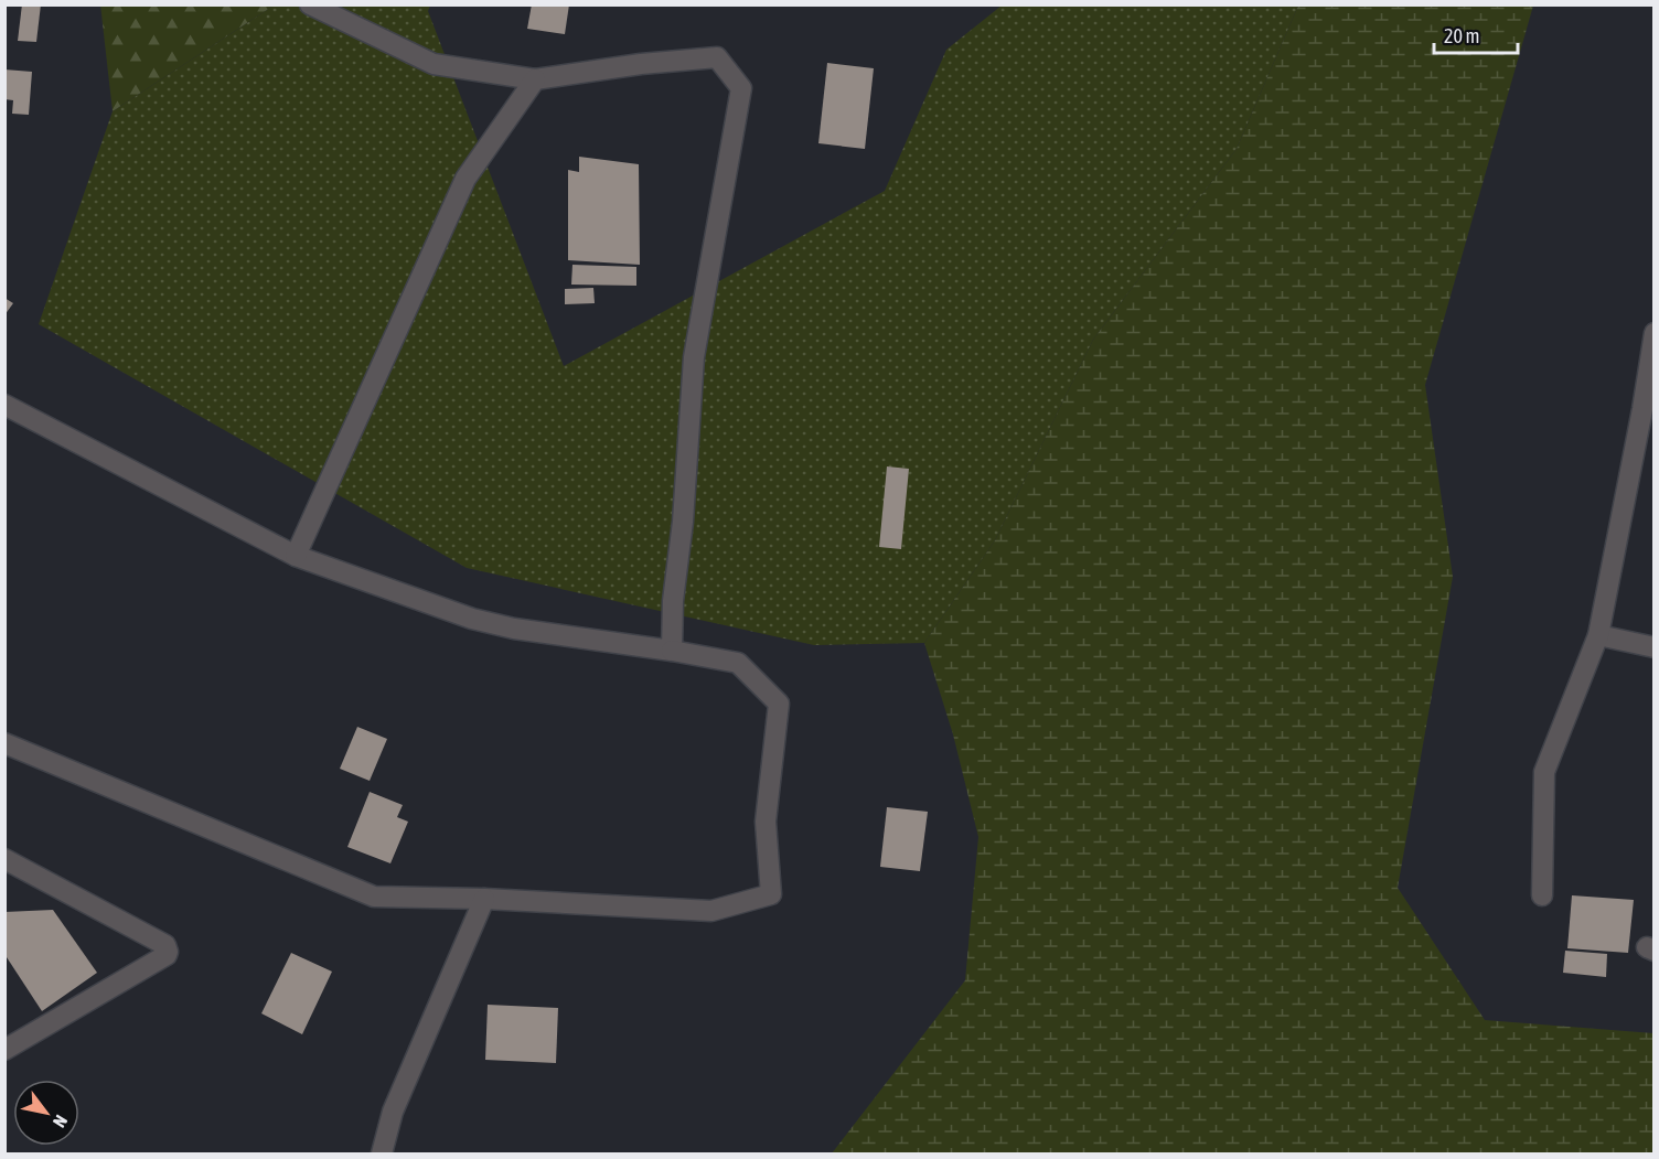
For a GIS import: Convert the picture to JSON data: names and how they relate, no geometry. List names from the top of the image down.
{
  "scale_bar": "20 m",
  "north": "bottom right"
}
